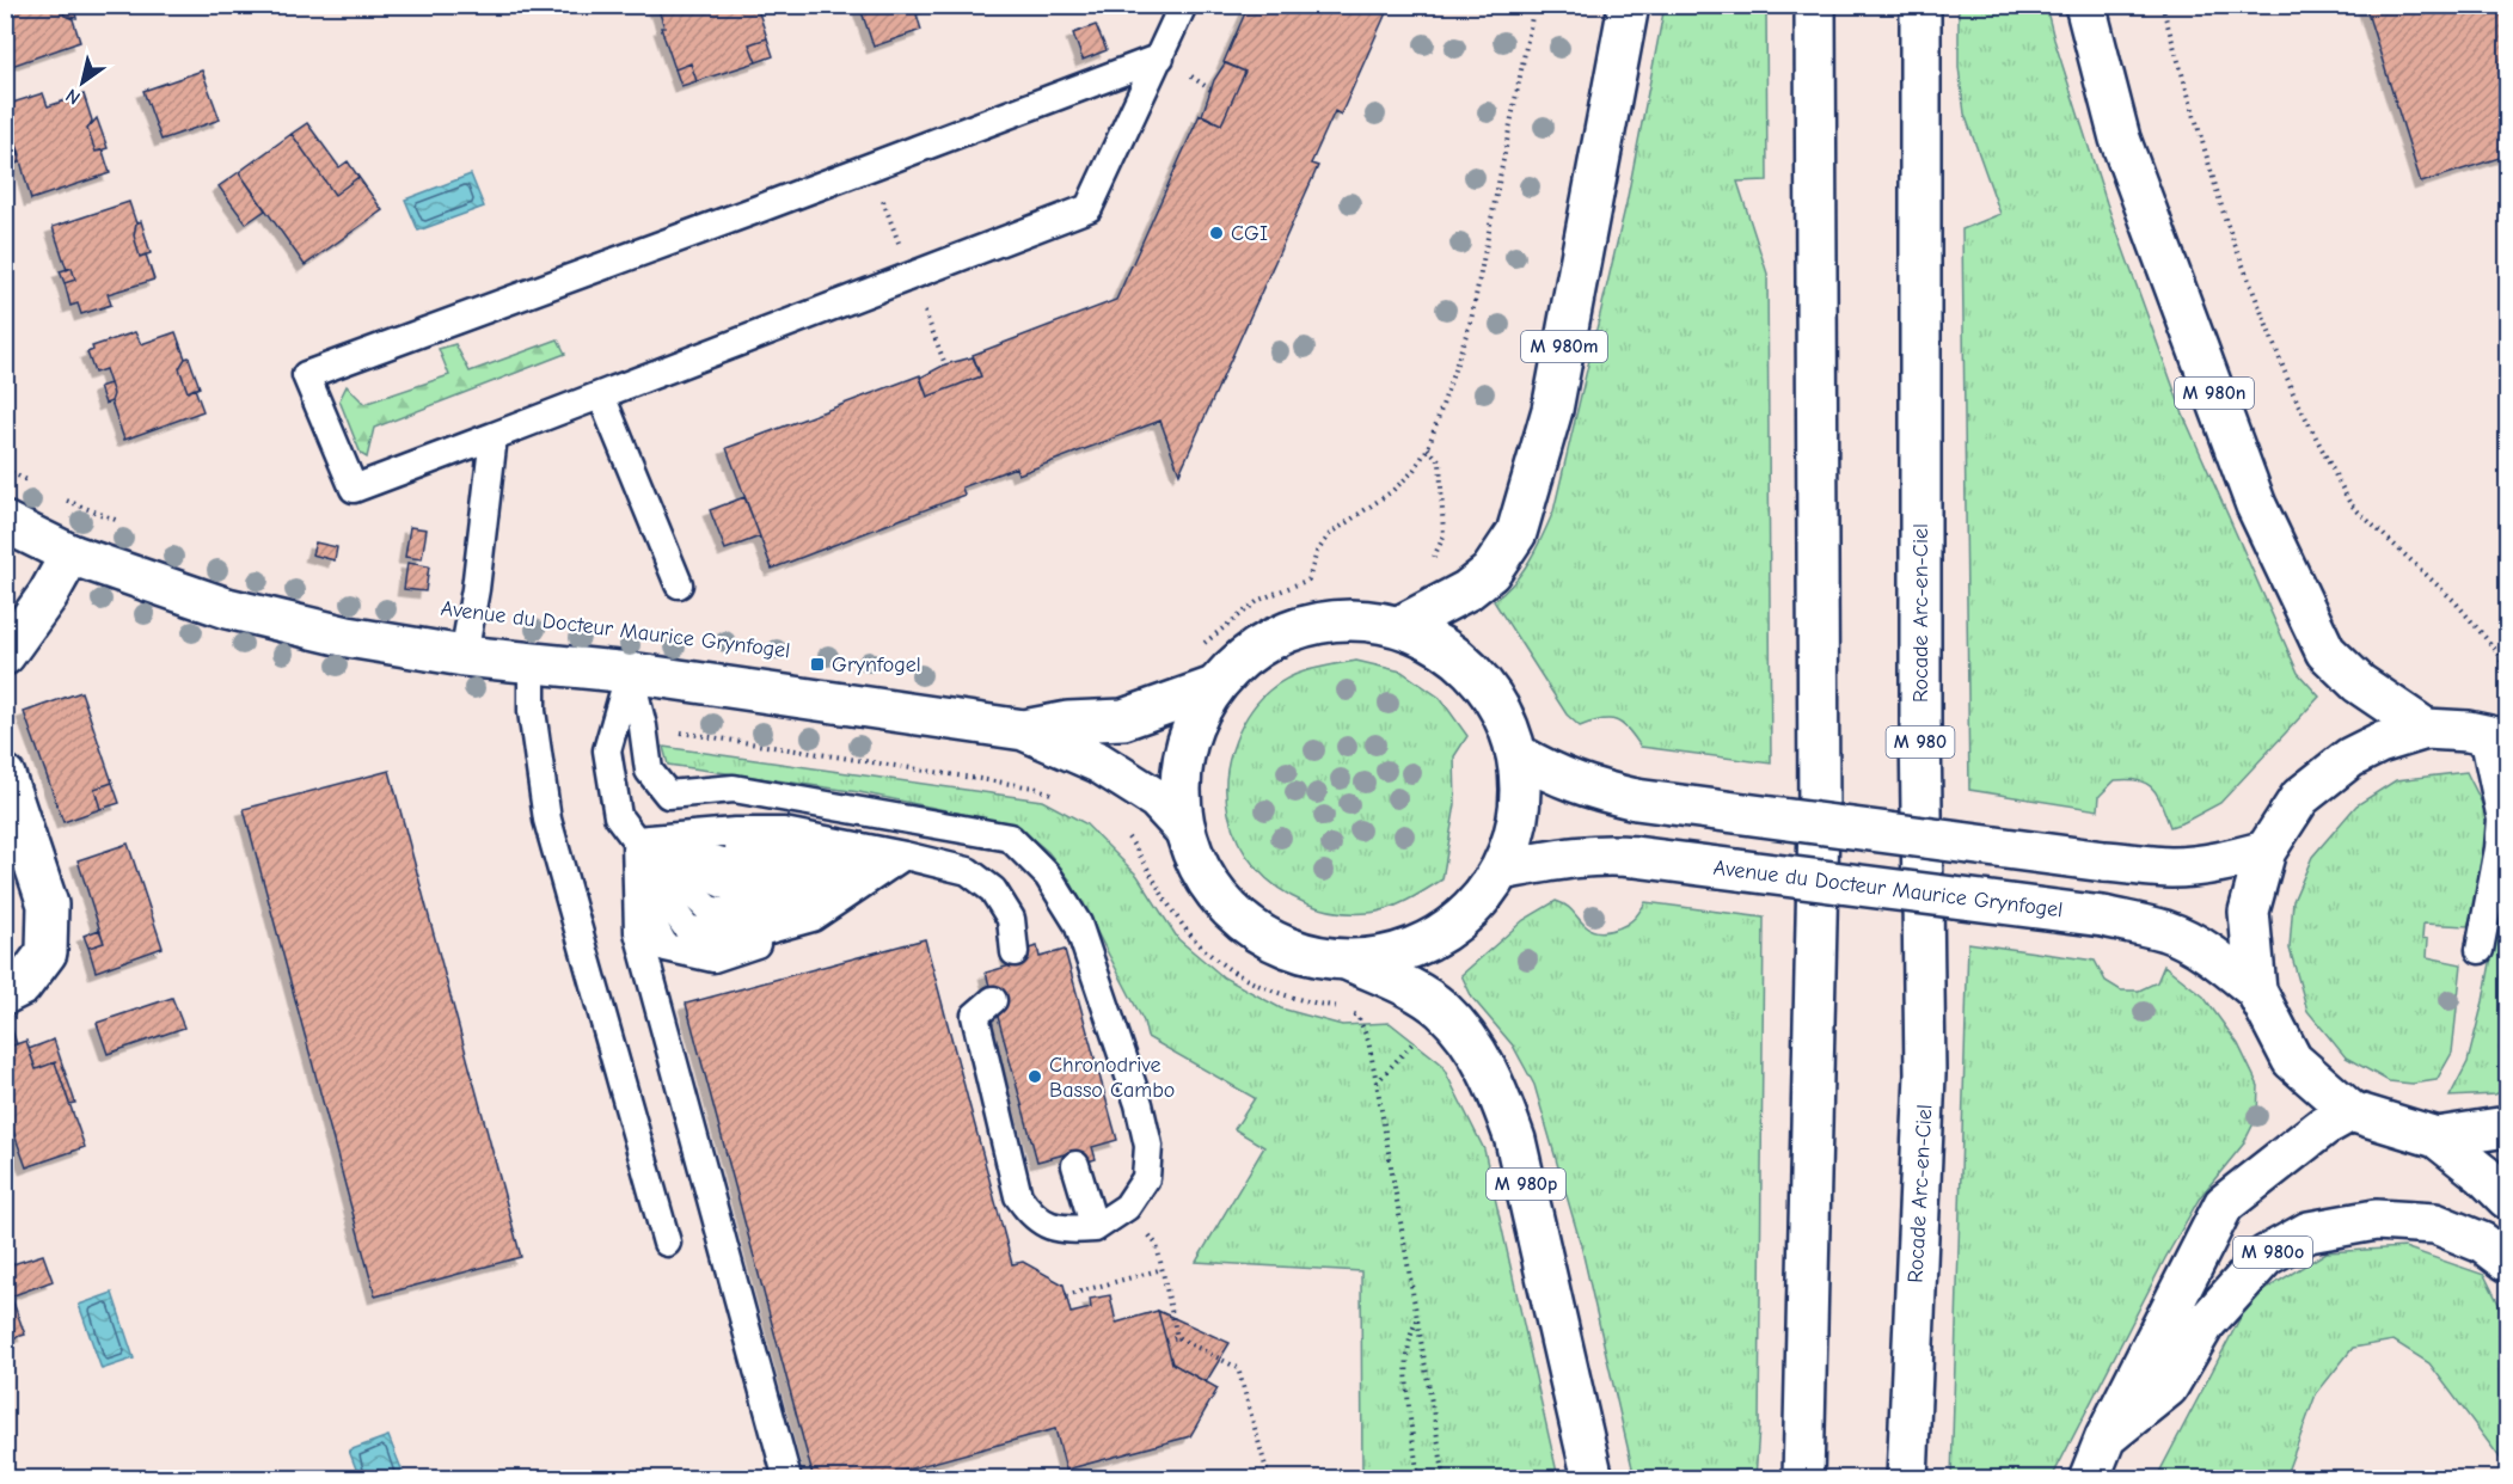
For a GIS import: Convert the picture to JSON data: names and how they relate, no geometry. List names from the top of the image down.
{
  "streets": {
    "main road": [
      "M 980m",
      "M 980n",
      "Rocade Arc-en-Ciel",
      "Avenue du Docteur Maurice Grynfogel",
      "M 980",
      "M 980p",
      "M 980o"
    ]
  },
  "places": {
    "other": ["CGI", "Chronodrive Basso Cambo"],
    "transit": ["Grynfogel"]
  },
  "north": "bottom left"
}
